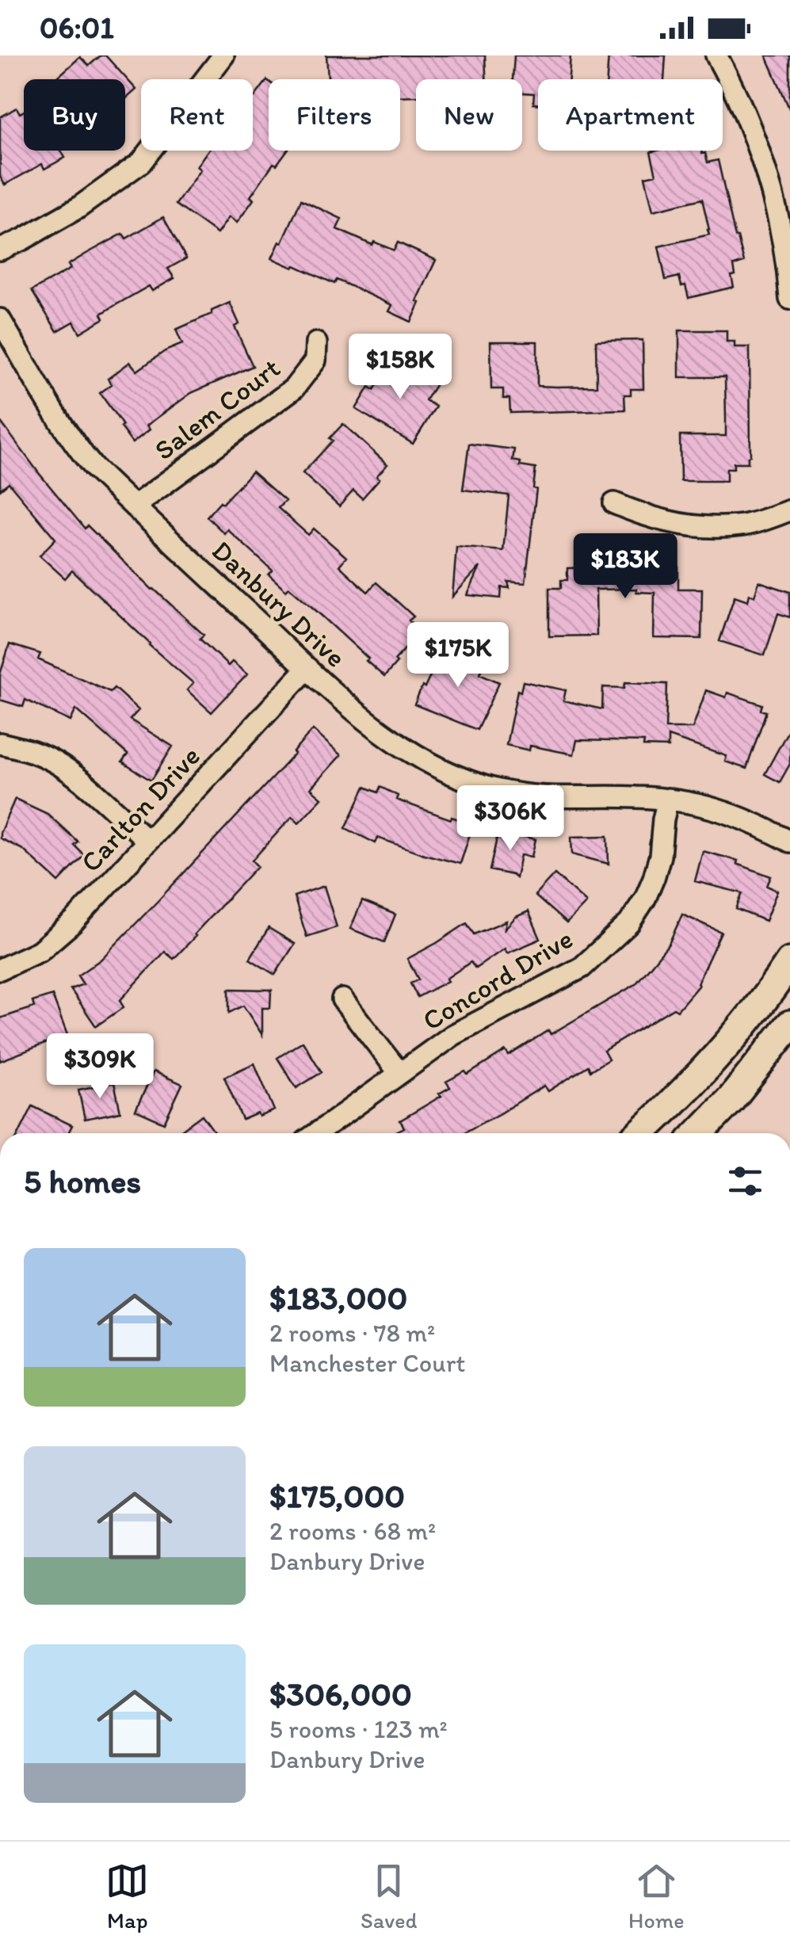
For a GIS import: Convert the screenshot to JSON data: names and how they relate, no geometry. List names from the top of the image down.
{
  "streets": {
    "street": [
      "Salem Court",
      "Danbury Drive",
      "Carlton Drive",
      "Concord Drive"
    ]
  },
  "crossings": [
    ["Salem Court", "Danbury Drive"],
    ["Danbury Drive", "Carlton Drive"],
    ["Danbury Drive", "Concord Drive"]
  ],
  "page": {
    "status": "06:01",
    "chip": [
      "Buy",
      "Rent",
      "Filters",
      "New",
      "Apartment"
    ],
    "price": [
      "$158K",
      "$183K",
      "$175K",
      "$306K",
      "$309K"
    ],
    "heading": "5 homes",
    "list": [
      {
        "name": "$183,000",
        "note": "2 rooms · 78 m² · Manchester Court"
      },
      {
        "name": "$175,000",
        "note": "2 rooms · 68 m² · Danbury Drive"
      },
      {
        "name": "$306,000",
        "note": "5 rooms · 123 m² · Danbury Drive"
      }
    ],
    "tabs": ["Map", "Saved", "Home"]
  }
}
